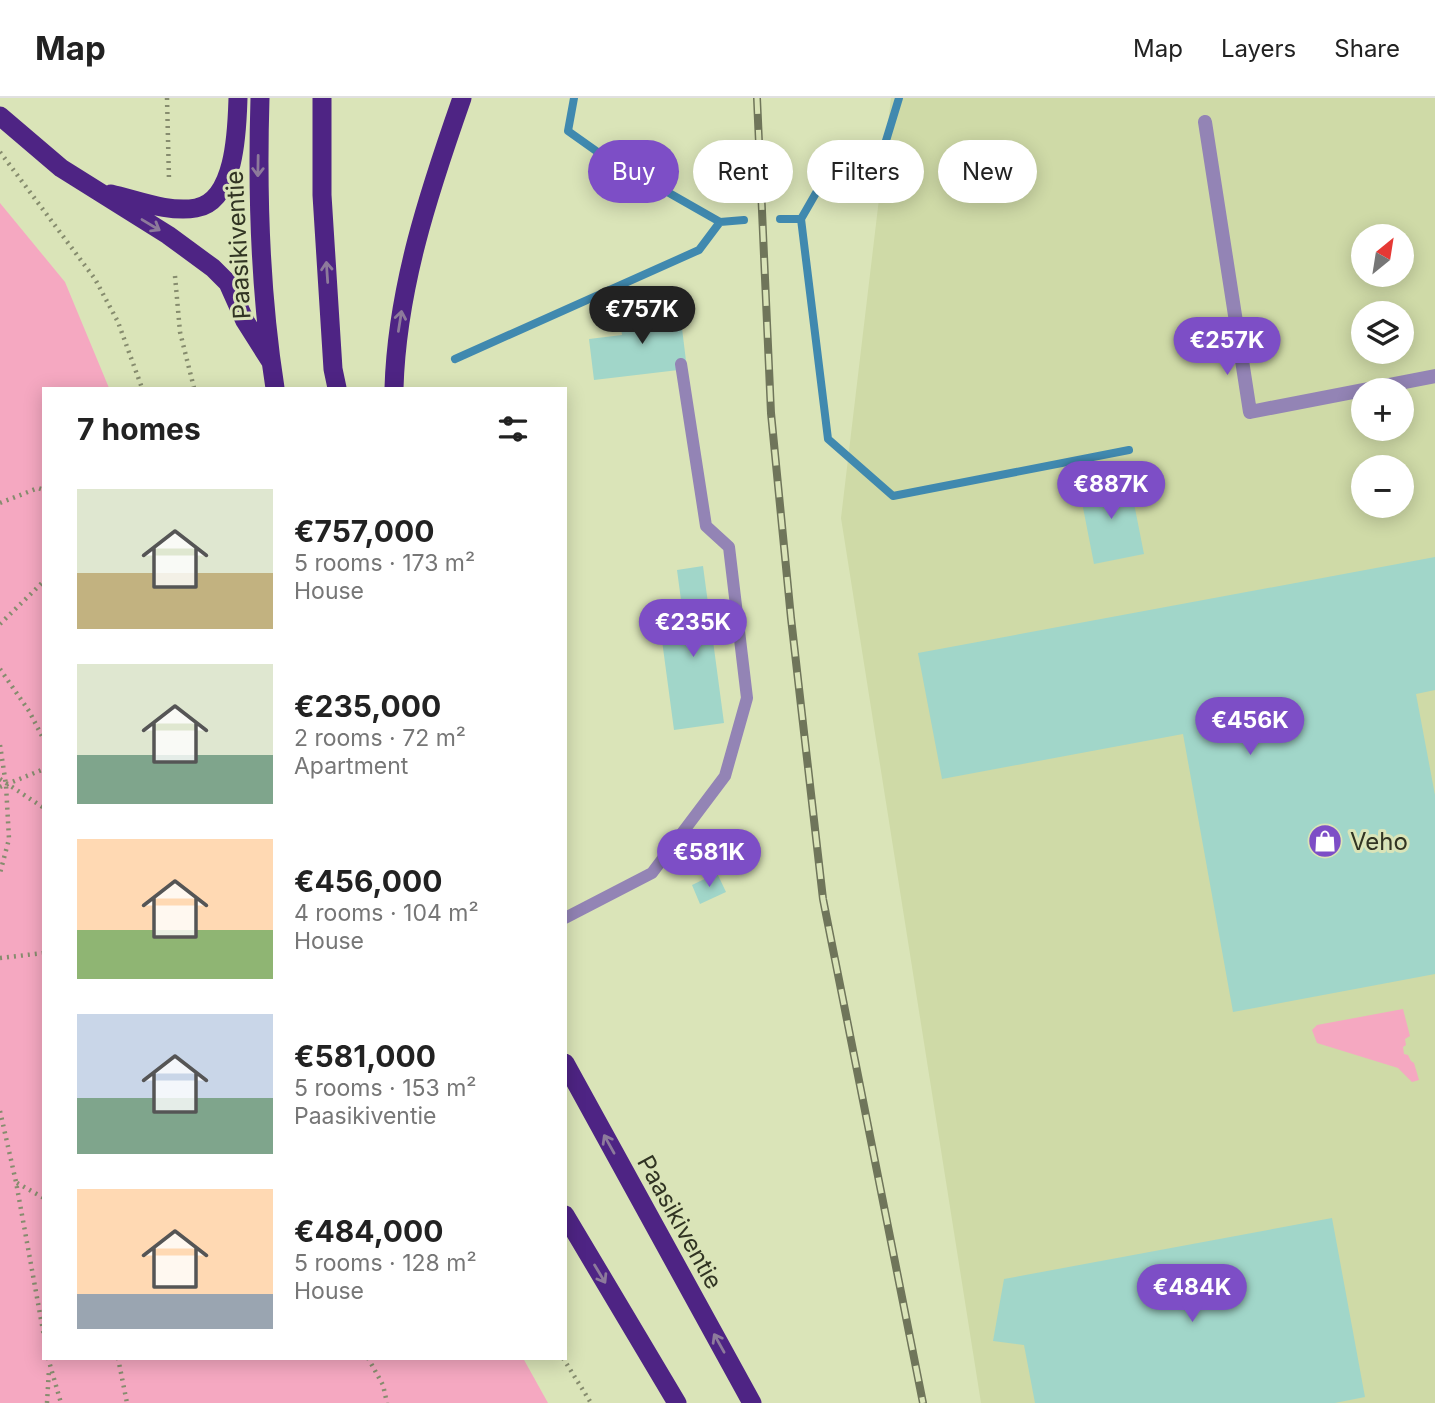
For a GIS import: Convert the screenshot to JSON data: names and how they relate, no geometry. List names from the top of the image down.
{
  "streets": {
    "highway": ["Paasikiventie"]
  },
  "places": {
    "shop": ["Veho"]
  },
  "north": "top right",
  "page": {
    "header": "Map",
    "nav": ["Map", "Layers", "Share"],
    "chip": [
      "Buy",
      "Rent",
      "Filters",
      "New"
    ],
    "map_buttons": ["+", "−"],
    "price": [
      "€757K",
      "€257K",
      "€887K",
      "€235K",
      "€456K",
      "€581K",
      "€484K"
    ],
    "heading": "7 homes",
    "list": [
      {
        "name": "€757,000",
        "note": "5 rooms · 173 m² · House"
      },
      {
        "name": "€235,000",
        "note": "2 rooms · 72 m² · Apartment"
      },
      {
        "name": "€456,000",
        "note": "4 rooms · 104 m² · House"
      },
      {
        "name": "€581,000",
        "note": "5 rooms · 153 m² · Paasikiventie"
      },
      {
        "name": "€484,000",
        "note": "5 rooms · 128 m² · House"
      }
    ]
  }
}
